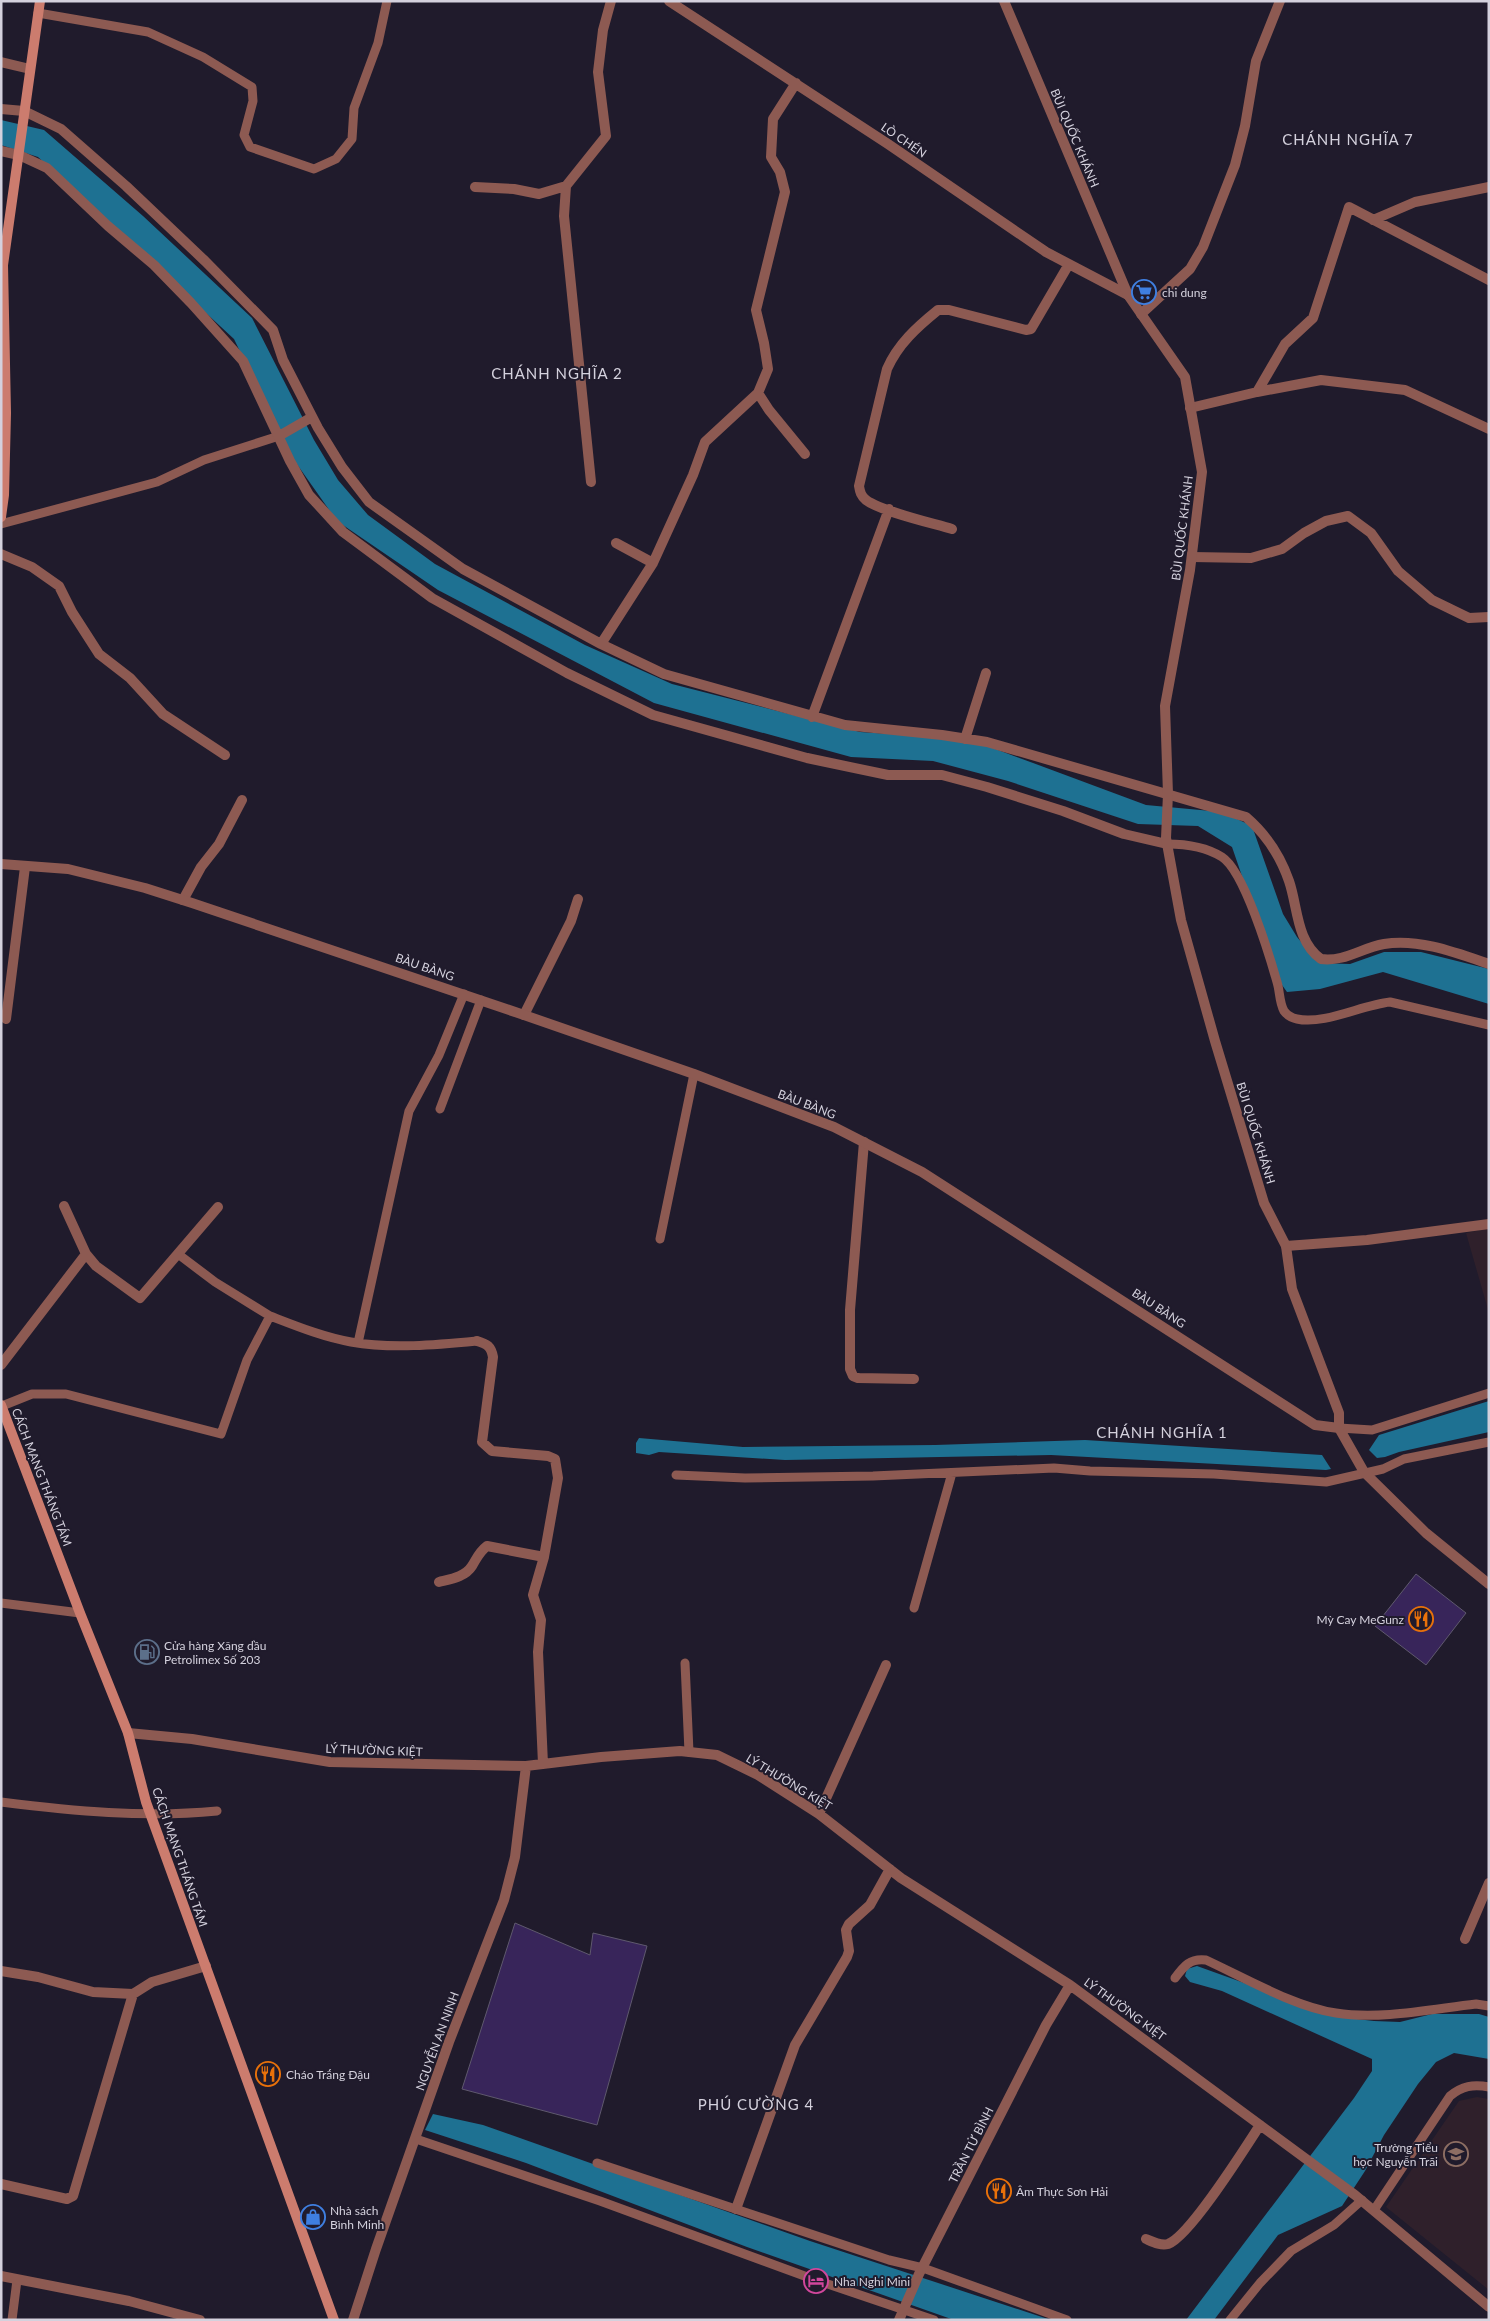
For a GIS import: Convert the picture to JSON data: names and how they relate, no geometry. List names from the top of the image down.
{
  "streets": {
    "main road": ["CÁCH MẠNG THÁNG TÁM"],
    "street": [
      "BÙI QUỐC KHÁNH",
      "LÒ CHÉN",
      "BÀU BÀNG",
      "LÝ THƯỜNG KIỆT",
      "NGUYỄN AN NINH",
      "TRẦN TỬ BÌNH"
    ]
  },
  "crossings": [
    ["BÙI QUỐC KHÁNH", "LÒ CHÉN"],
    ["BÙI QUỐC KHÁNH", "BÀU BÀNG"],
    ["CÁCH MẠNG THÁNG TÁM", "LÝ THƯỜNG KIỆT"],
    ["LÝ THƯỜNG KIỆT", "NGUYỄN AN NINH"],
    ["LÝ THƯỜNG KIỆT", "TRẦN TỬ BÌNH"]
  ],
  "districts": [
    "CHÁNH NGHĨA 7",
    "CHÁNH NGHĨA 2",
    "CHÁNH NGHĨA 1",
    "PHÚ CƯỜNG 4"
  ],
  "places": {
    "supermarket": ["chi dung"],
    "restaurant": ["Mỳ Cay MeGunz", "Cháo Trắng Đậu", "Âm Thực Sơn Hải"],
    "fuel station": ["Cửa hàng Xăng dầu Petrolimex Số 203"],
    "school or university": ["Trường Tiểu học Nguyễn Trãi"],
    "shop": ["Nhà sách Bình Minh"],
    "hotel": ["Nha Nghi Mini"]
  }
}
